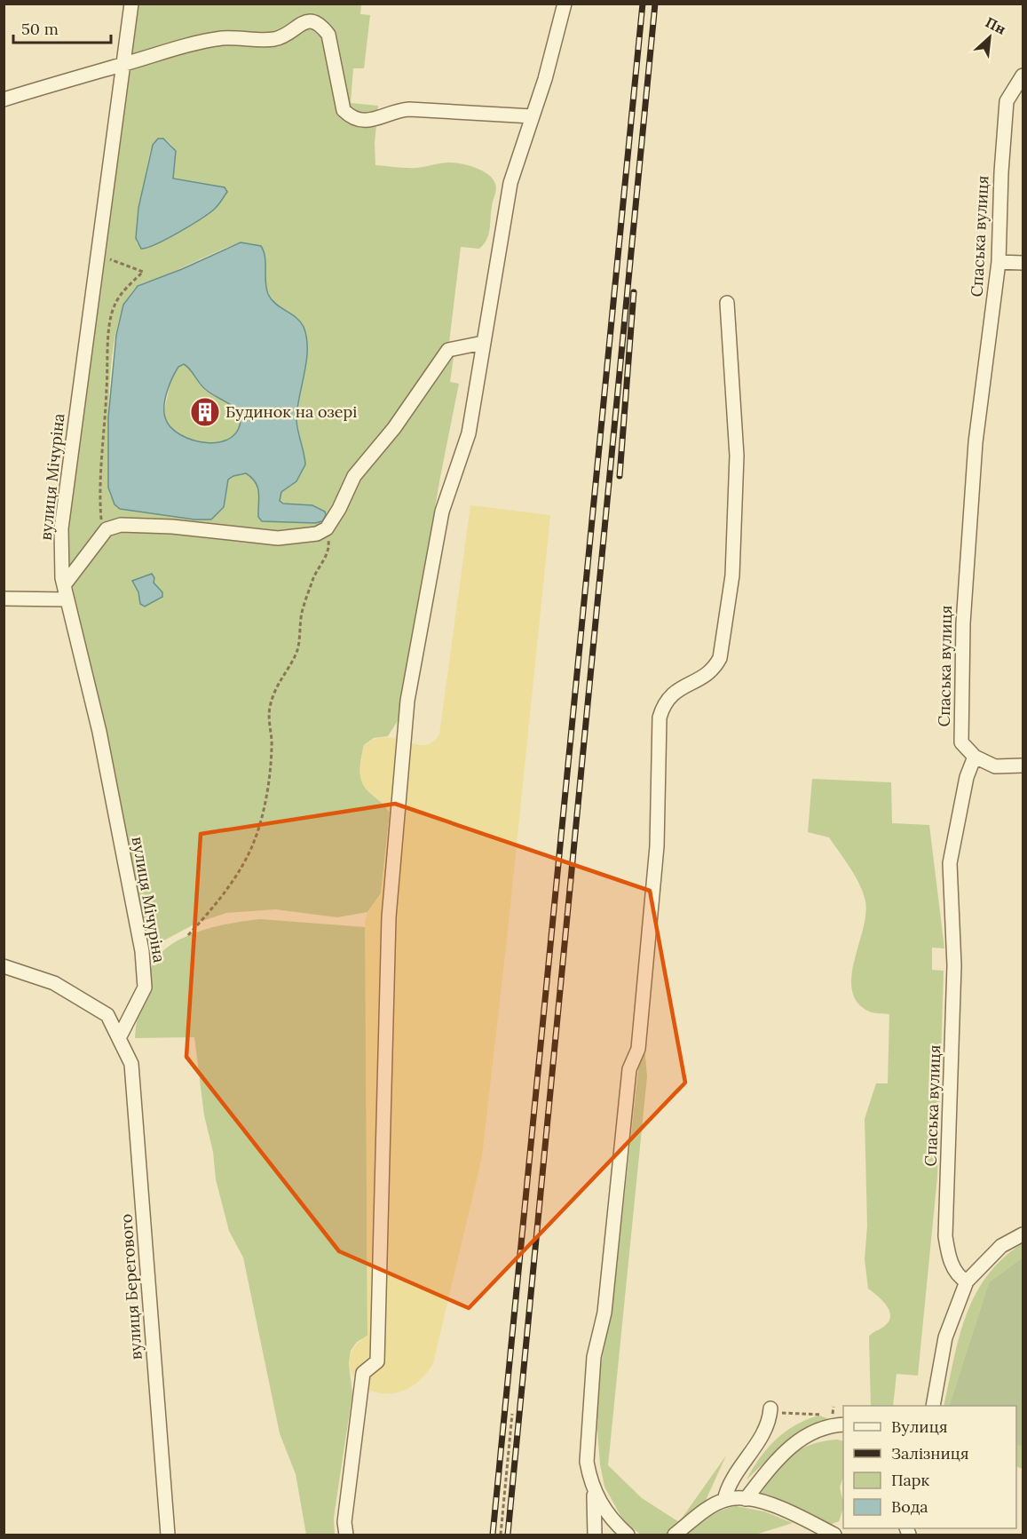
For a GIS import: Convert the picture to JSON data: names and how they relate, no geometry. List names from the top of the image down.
{
  "streets": {
    "street": ["Спаська вулиця", "вулиця Мічуріна", "вулиця Берегового"]
  },
  "crossings": [
    ["вулиця Мічуріна", "вулиця Берегового"]
  ],
  "places": {
    "building": ["Будинок на озері"]
  },
  "legend": [
    "Вулиця",
    "Залізниця",
    "Парк",
    "Вода"
  ],
  "scale_bar": "50 m",
  "north": "top right"
}
